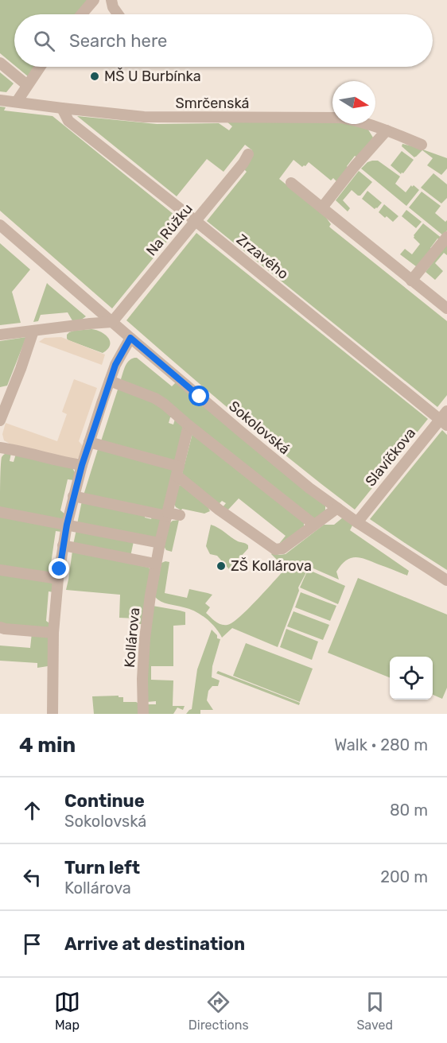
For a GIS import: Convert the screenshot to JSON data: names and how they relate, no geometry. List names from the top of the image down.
{
  "streets": {
    "street": [
      "Smrčenská",
      "Na Růžku",
      "Zrzavého",
      "Sokolovská",
      "Slavíčkova",
      "Kollárova"
    ]
  },
  "crossings": [
    ["Smrčenská", "Zrzavého"],
    ["Na Růžku", "Zrzavého"],
    ["Na Růžku", "Sokolovská"],
    ["Zrzavého", "Slavíčkova"],
    ["Sokolovská", "Slavíčkova"]
  ],
  "places": ["MŠ U Burbínka", "ZŠ Kollárova"],
  "north": "right",
  "page": {
    "search": "Search here",
    "heading": ["4 min", "Walk · 280 m"],
    "list": [
      ["Continue", "Sokolovská", "80 m"],
      ["Turn left", "Kollárova", "200 m"],
      "Arrive at destination"
    ],
    "nav": ["Map", "Directions", "Saved"]
  }
}
